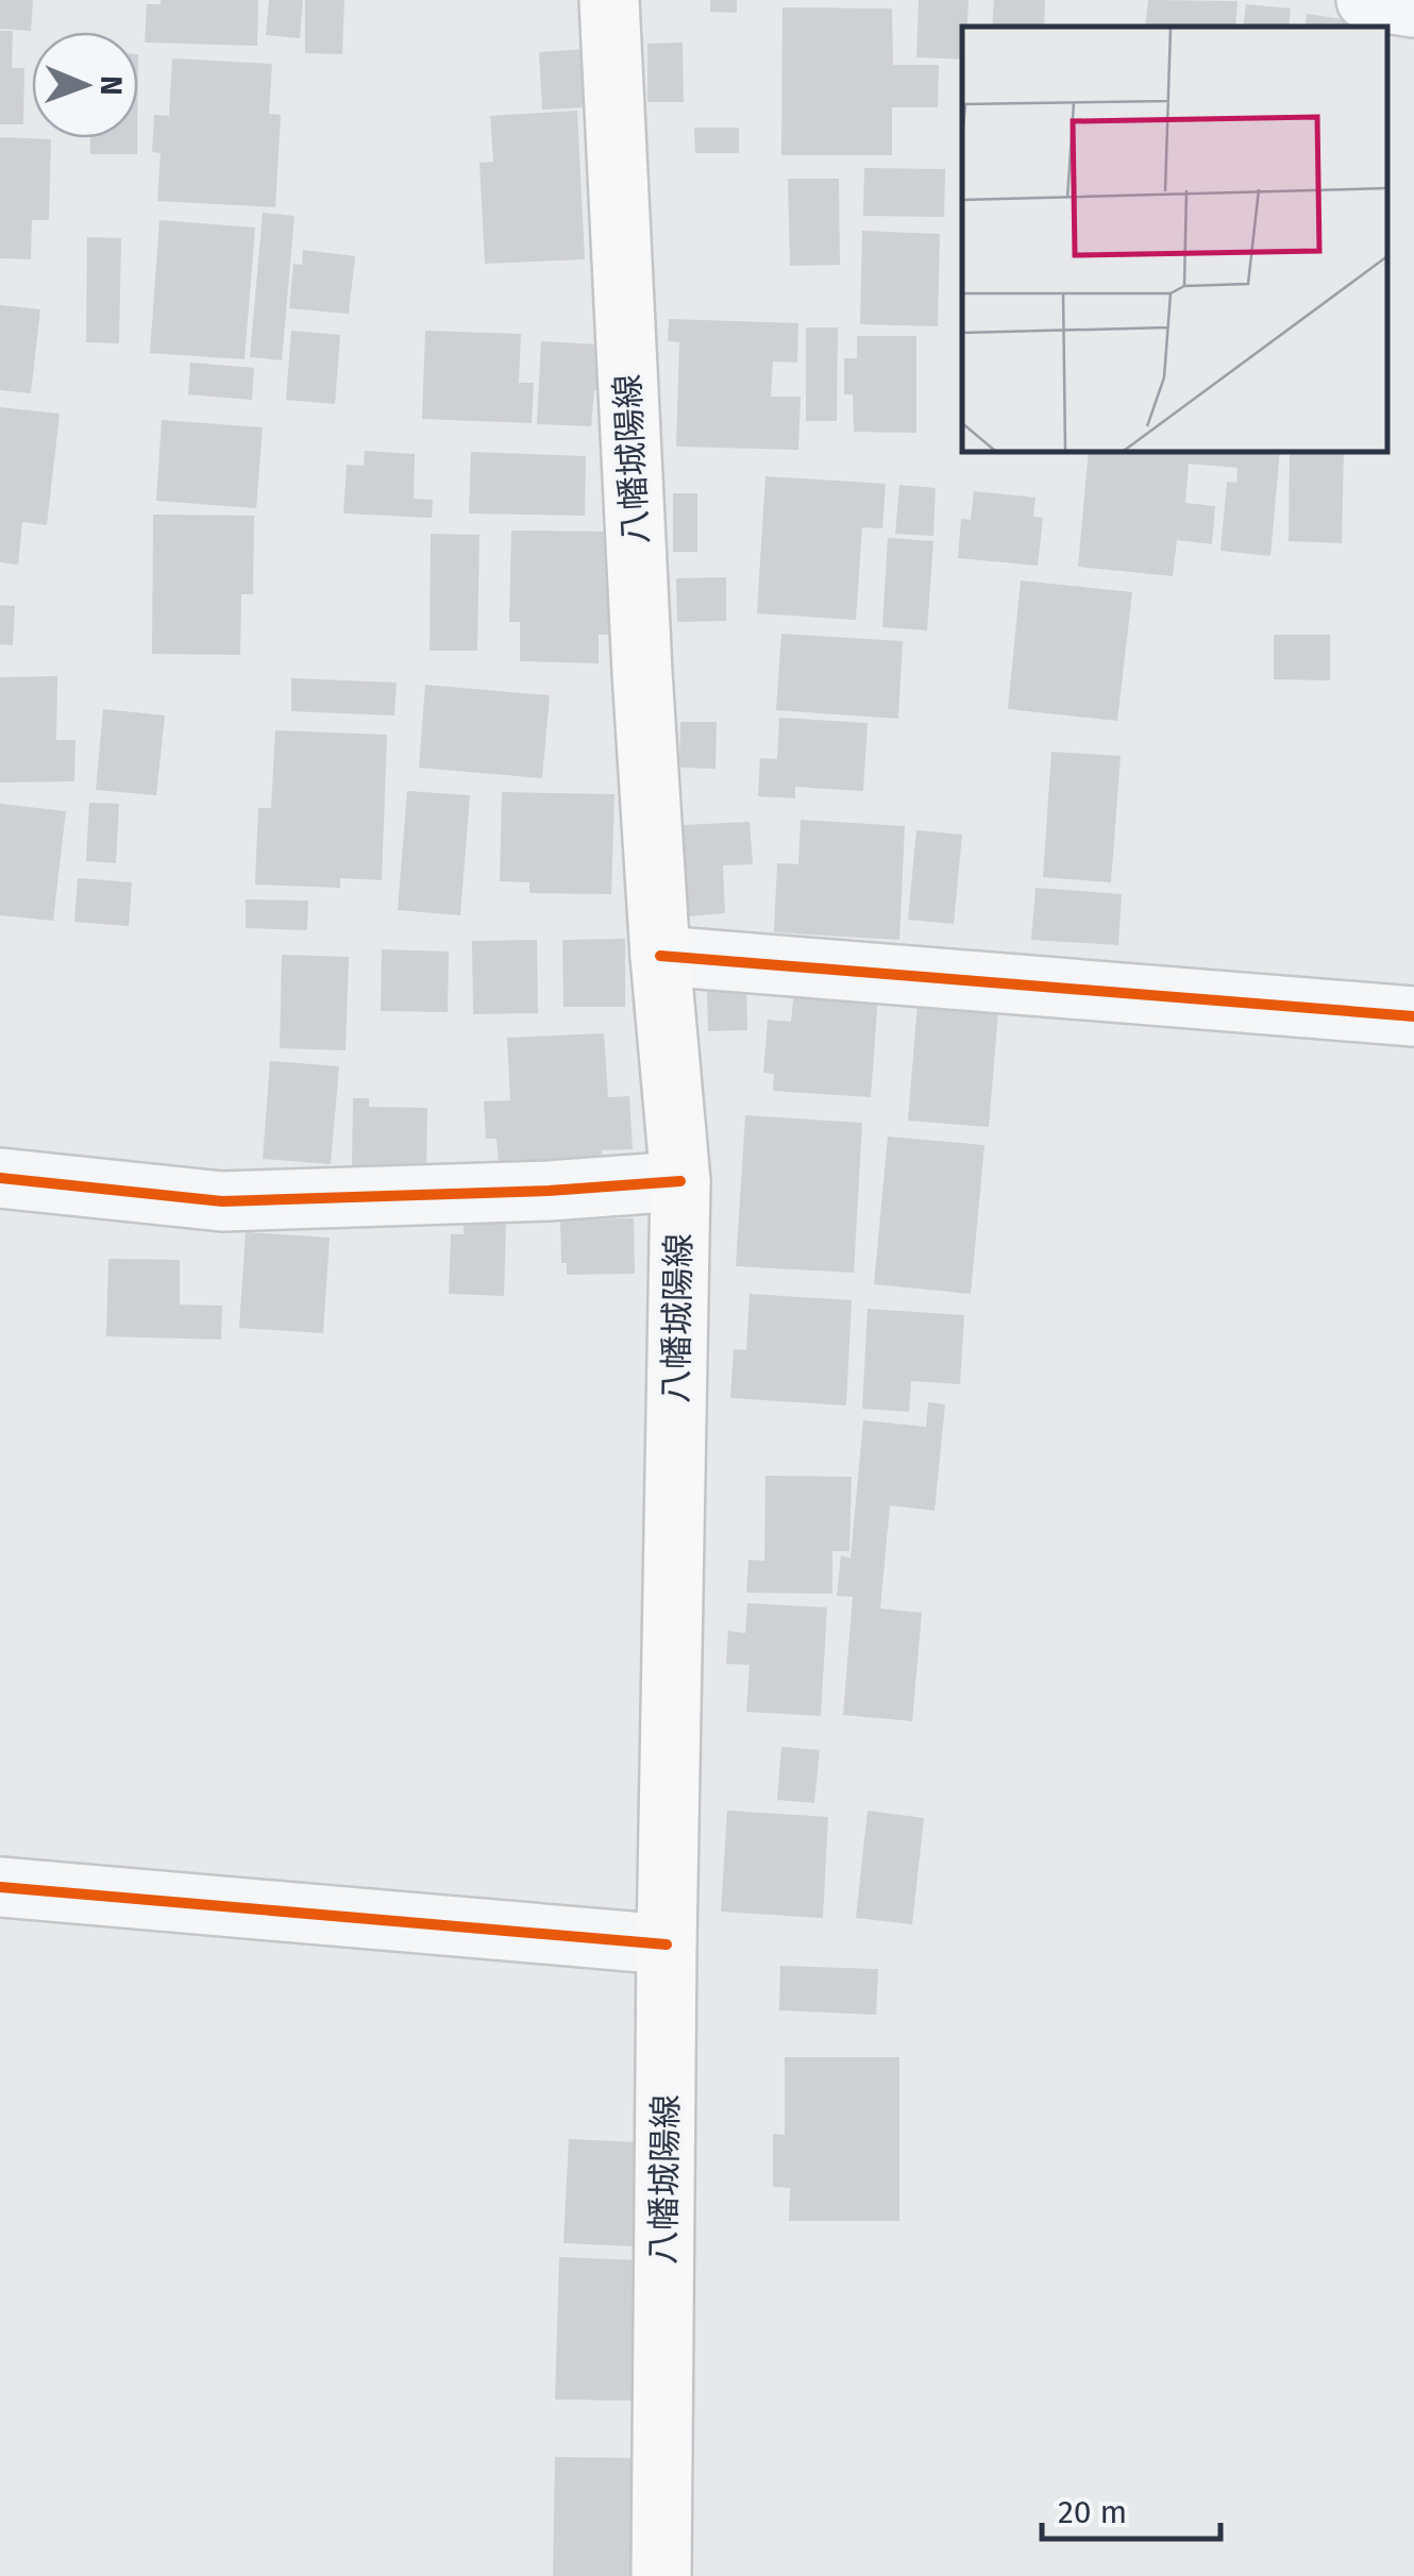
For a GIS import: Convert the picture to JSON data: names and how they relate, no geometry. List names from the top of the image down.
{
  "streets": {
    "main road": ["八幡城陽線"]
  },
  "scale_bar": "20 m",
  "north": "right"
}
